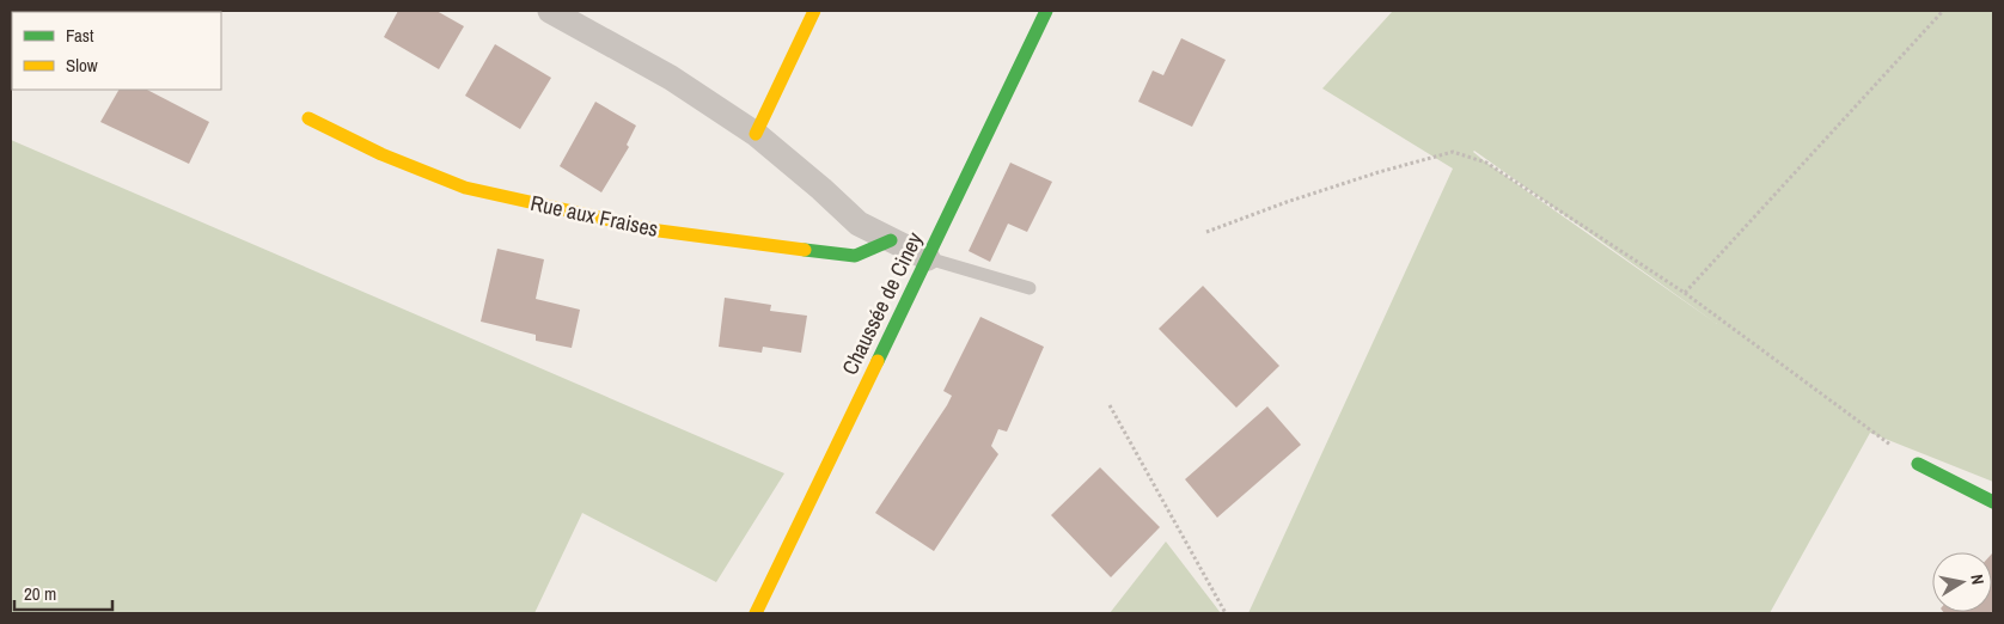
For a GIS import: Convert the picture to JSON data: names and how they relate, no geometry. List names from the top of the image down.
{
  "streets": {
    "street": ["Rue aux Fraises", "Chaussée de Ciney"]
  },
  "legend": ["Fast", "Slow"],
  "scale_bar": "20 m",
  "north": "right"
}
